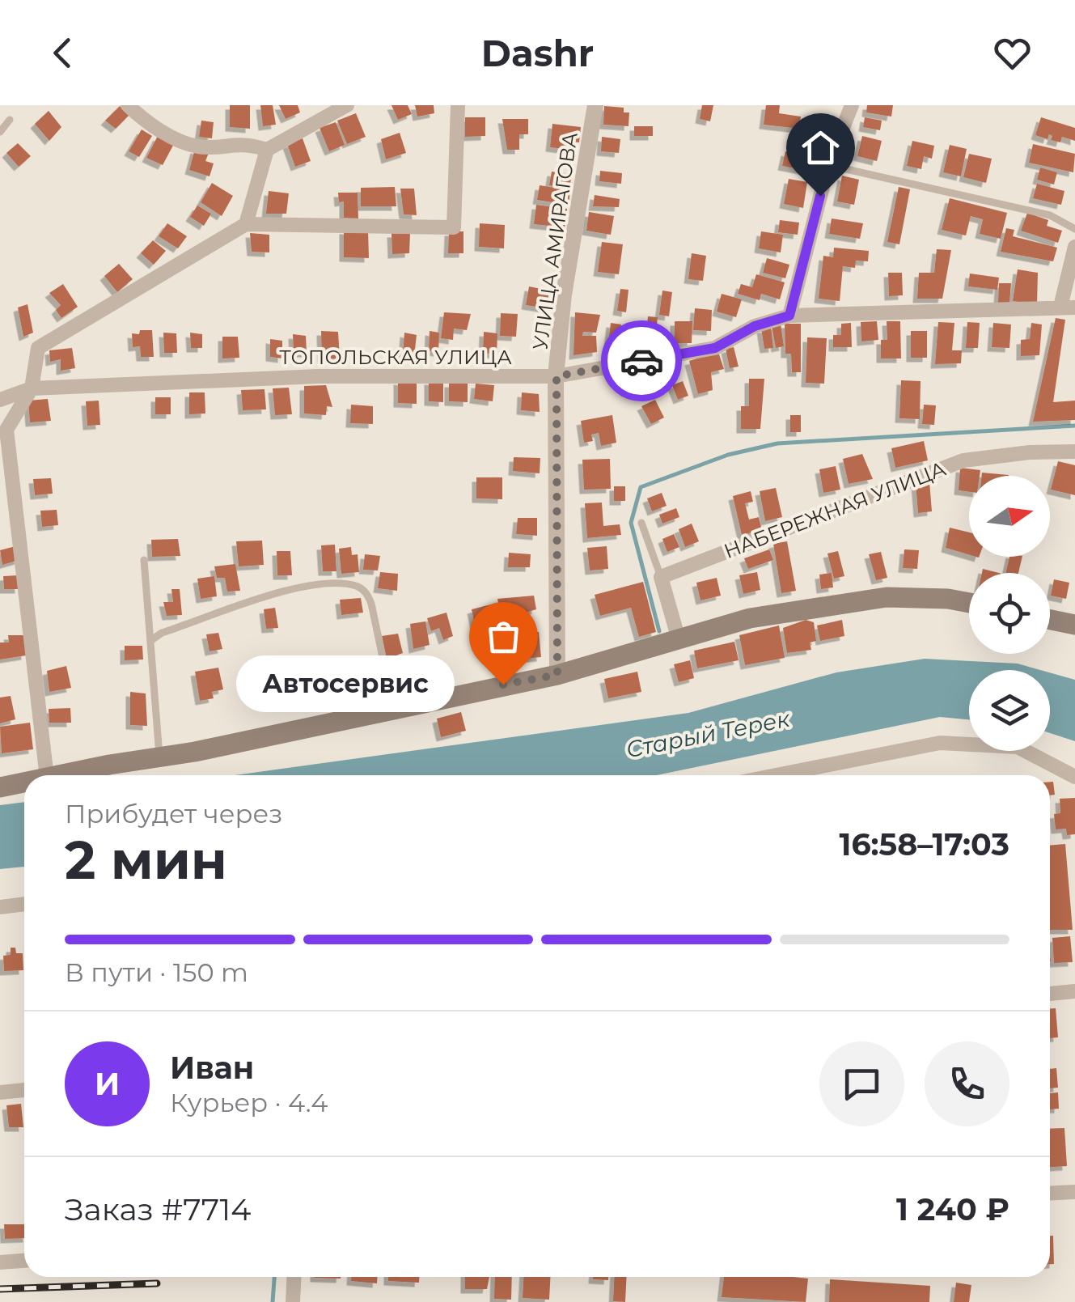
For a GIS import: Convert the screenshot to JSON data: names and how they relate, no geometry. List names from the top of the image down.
{
  "streets": {
    "street": ["УЛИЦА АМИРАГОВА", "ТОПОЛЬСКАЯ УЛИЦА", "НАБЕРЕЖНАЯ УЛИЦА"]
  },
  "crossings": [
    ["УЛИЦА АМИРАГОВА", "ТОПОЛЬСКАЯ УЛИЦА"]
  ],
  "water": ["Старый Терек"],
  "places": ["Автосервис"],
  "north": "right",
  "page": {
    "header": "Dashr",
    "bubble": "Автосервис",
    "heading": ["2 мин", "Прибудет через", "16:58–17:03"],
    "panel": [
      "Иван",
      "Курьер · 4.4",
      "Заказ #7714",
      "1 240 ₽"
    ],
    "bar": "В пути · 150 m",
    "round": "И"
  }
}
